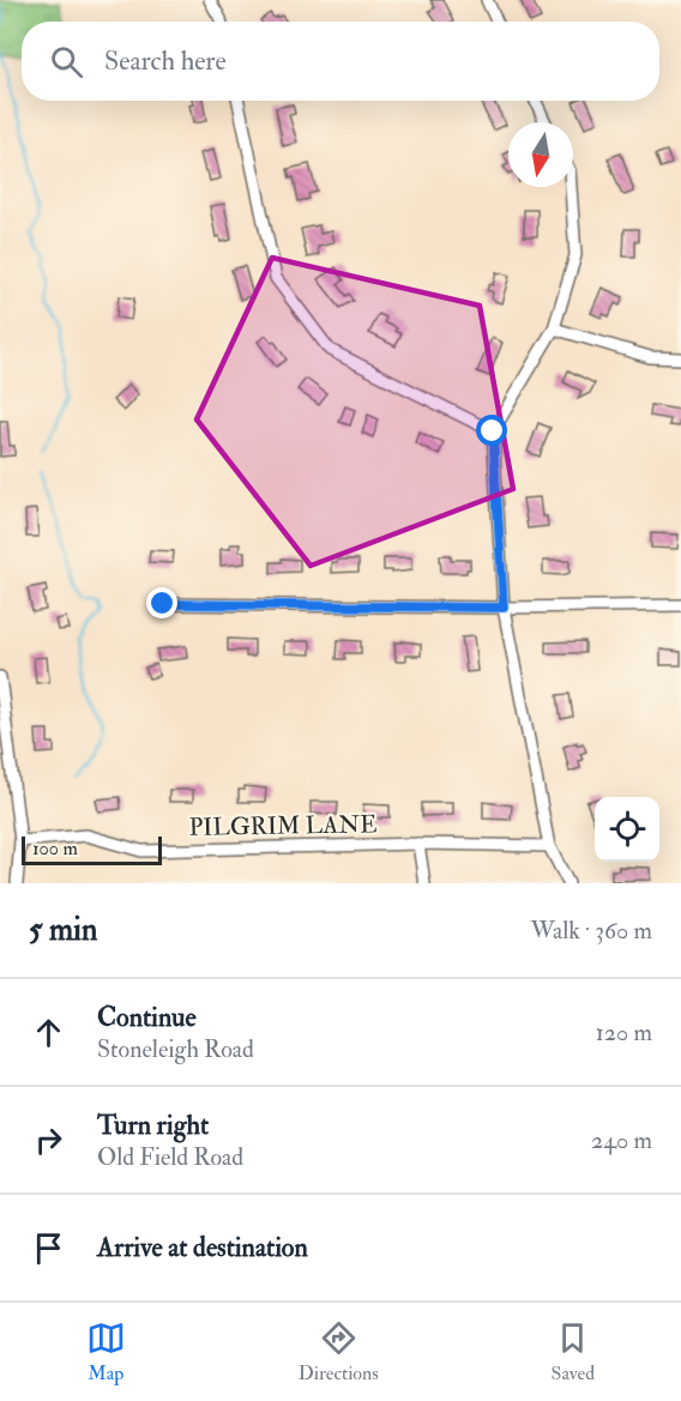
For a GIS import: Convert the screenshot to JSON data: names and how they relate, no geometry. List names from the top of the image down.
{
  "streets": {
    "street": ["PILGRIM LANE"]
  },
  "scale_bar": "100 m",
  "north": "bottom",
  "page": {
    "search": "Search here",
    "scale": "100 m",
    "heading": ["5 min", "Walk · 360 m"],
    "list": [
      ["Continue", "Stoneleigh Road", "120 m"],
      ["Turn right", "Old Field Road", "240 m"],
      "Arrive at destination"
    ],
    "nav": ["Map", "Directions", "Saved"]
  }
}
